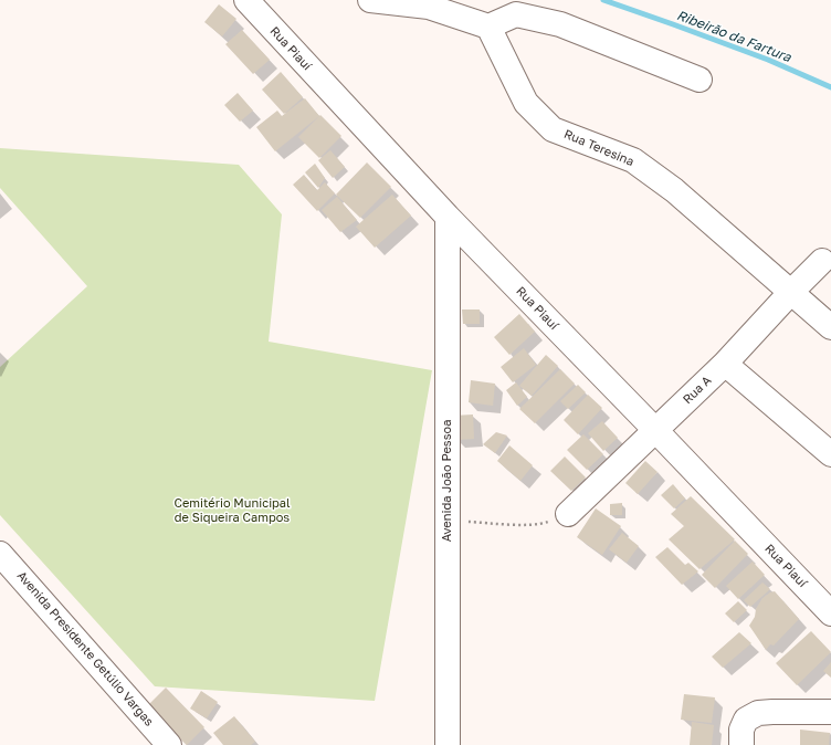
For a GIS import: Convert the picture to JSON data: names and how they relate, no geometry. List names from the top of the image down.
{
  "streets": {
    "street": [
      "Rua Piauí",
      "Rua Teresina",
      "Rua A",
      "Avenida João Pessoa",
      "Avenida Presidente Getúlio Vargas"
    ]
  },
  "crossings": [
    ["Rua Piauí", "Rua A"],
    ["Rua Piauí", "Avenida João Pessoa"],
    ["Rua Teresina", "Rua A"]
  ],
  "water": ["Ribeirão da Fartura"],
  "parks": ["Cemitério Municipal de Siqueira Campos"]
}
